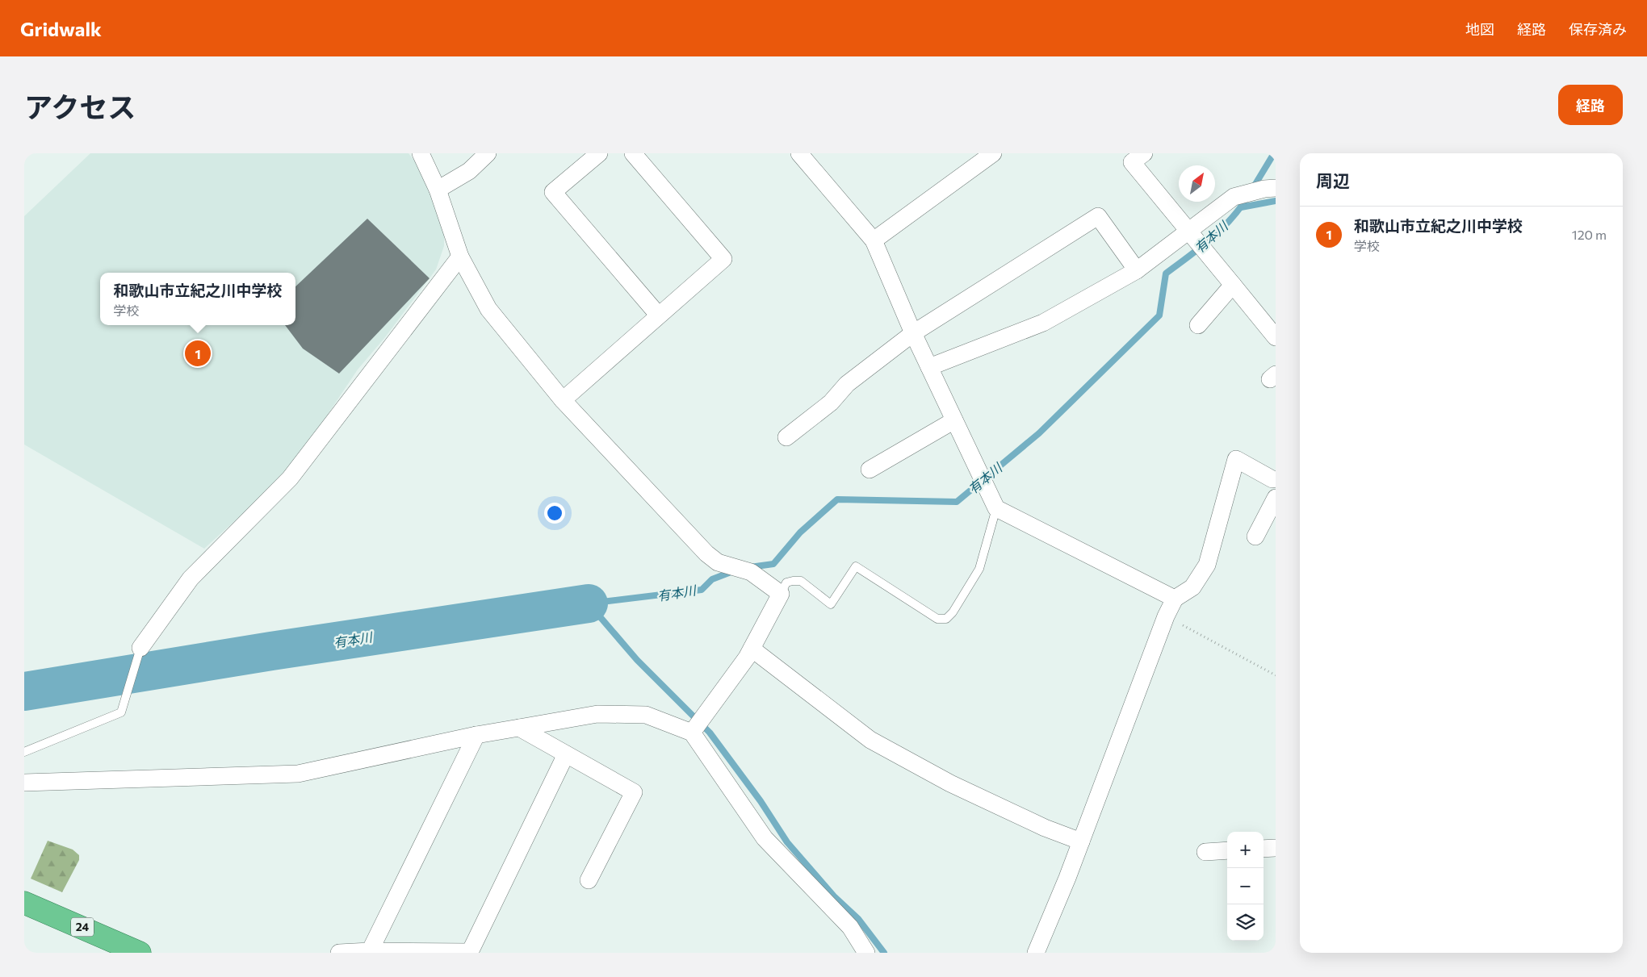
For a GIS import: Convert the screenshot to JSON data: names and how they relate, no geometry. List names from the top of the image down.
{
  "streets": {
    "highway": ["24"]
  },
  "water": ["有本川"],
  "north": "top right",
  "page": {
    "header": "Gridwalk",
    "nav": ["地図", "経路", "保存済み"],
    "title": "アクセス",
    "buttons": "経路",
    "heading": "周辺",
    "list": [
      {
        "mark": "1",
        "name": "和歌山市立紀之川中学校",
        "note": "学校",
        "value": "120 m"
      }
    ],
    "popup": ["和歌山市立紀之川中学校", "学校"],
    "pins": "1",
    "map_buttons": ["+", "−"]
  }
}
